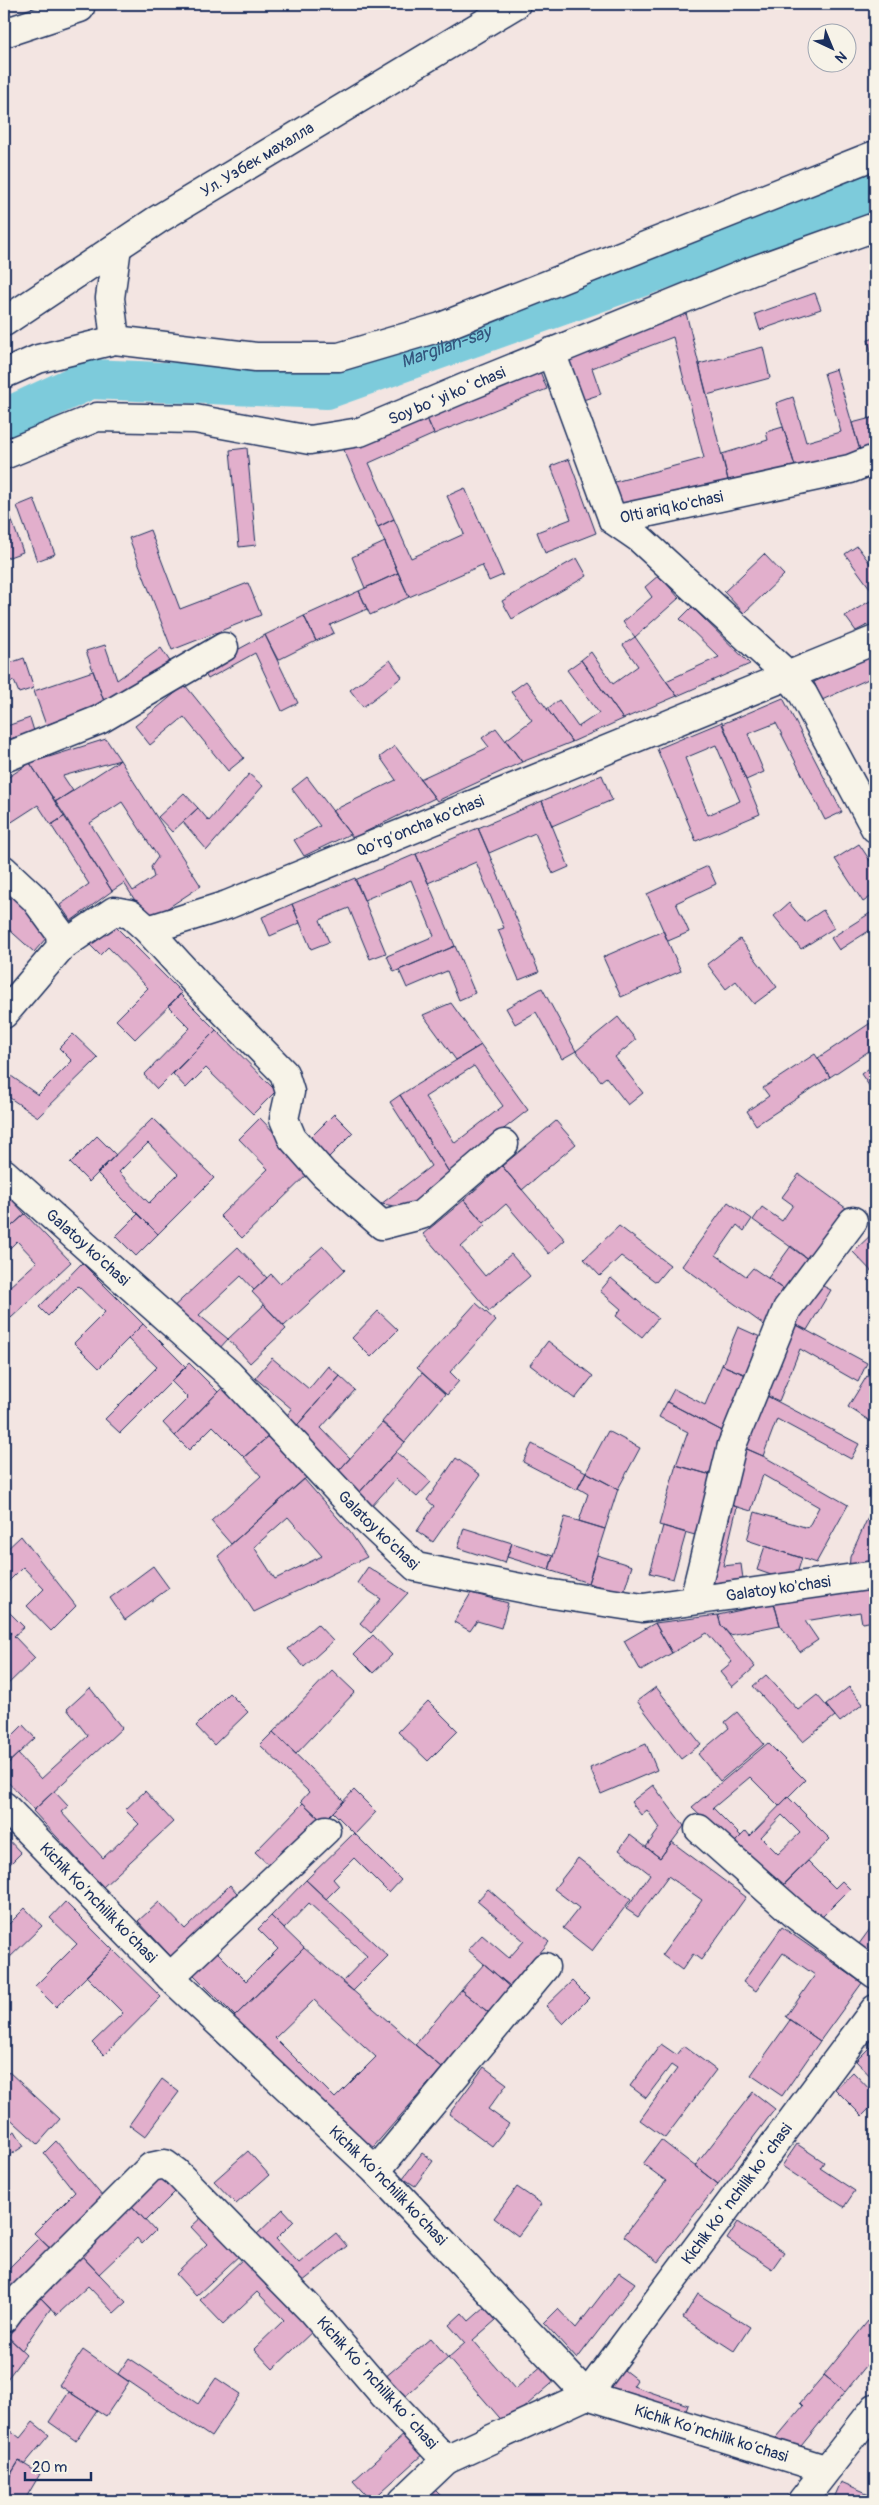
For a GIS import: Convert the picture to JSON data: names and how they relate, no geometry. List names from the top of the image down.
{
  "streets": {
    "street": [
      "Ул. Узбек махалла",
      "Soy boʻyi koʻchasi",
      "Olti ariq ko'chasi",
      "Qo‘rg‘oncha ko‘chasi",
      "Galatoy ko'chasi",
      "Kichik Ko‘nchilik ko‘chasi",
      "Kichik Koʻnchilik koʻchasi"
    ]
  },
  "crossings": [
    ["Soy boʻyi koʻchasi", "Olti ariq ko'chasi"],
    ["Kichik Ko‘nchilik ko‘chasi", "Kichik Koʻnchilik koʻchasi"]
  ],
  "water": ["Margilan-say"],
  "scale_bar": "20 m",
  "north": "bottom right"
}
